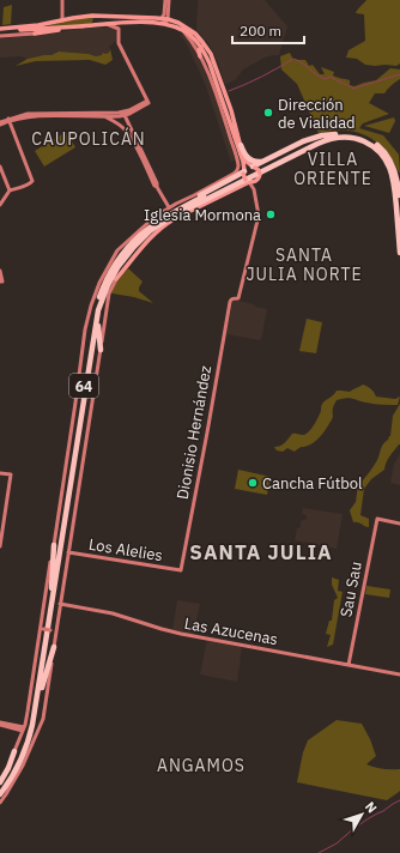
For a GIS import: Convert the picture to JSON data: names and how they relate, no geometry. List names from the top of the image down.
{
  "streets": {
    "highway": ["64"],
    "street": [
      "Dionisio Hernández",
      "Los Alelies",
      "Sau Sau",
      "Las Azucenas"
    ]
  },
  "crossings": [
    ["Dionisio Hernández", "Los Alelies"],
    ["Sau Sau", "Las Azucenas"]
  ],
  "districts": [
    "CAUPOLICÁN",
    "VILLA ORIENTE",
    "SANTA JULIA NORTE",
    "SANTA JULIA",
    "ANGAMOS"
  ],
  "places": ["Dirección de Vialidad", "Iglesia Mormona", "Cancha Fútbol"],
  "scale_bar": "200 m",
  "north": "top right"
}
